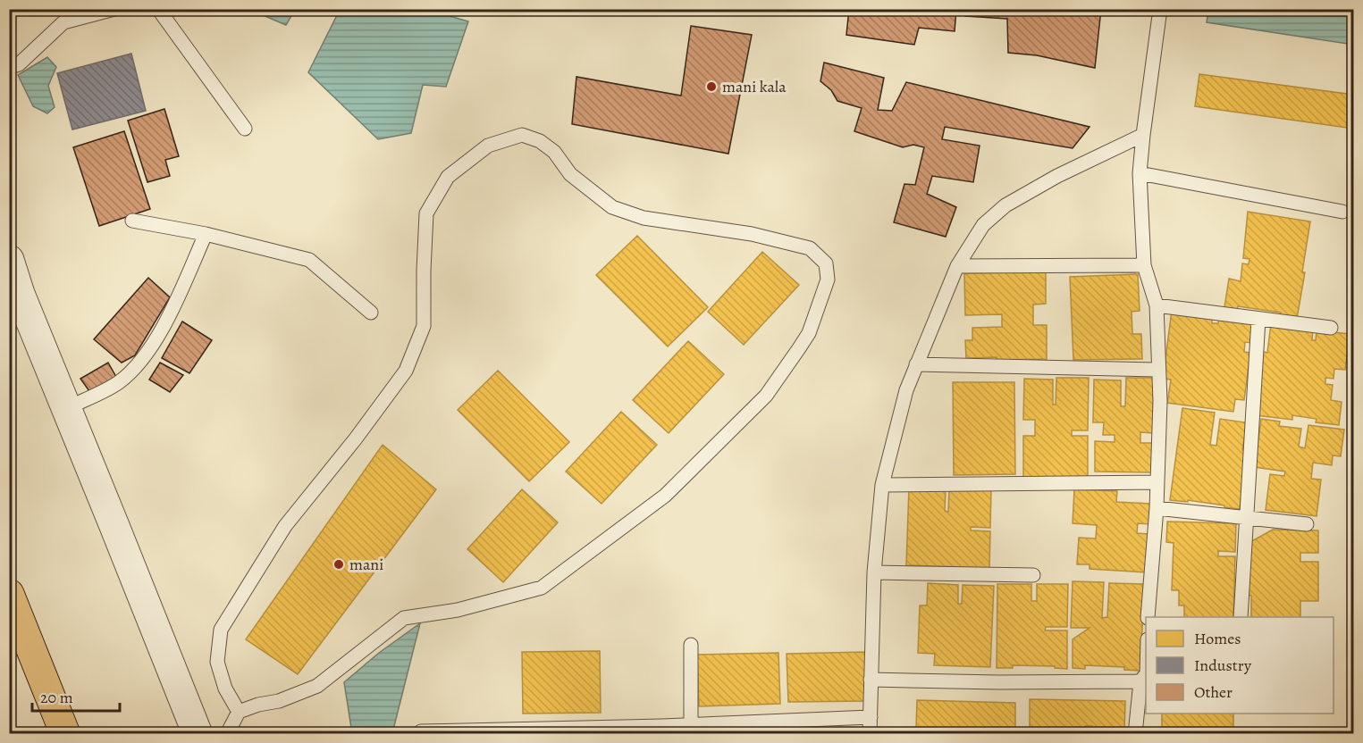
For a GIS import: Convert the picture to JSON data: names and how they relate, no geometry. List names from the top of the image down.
{
  "places": ["mani kala", "mani"],
  "legend": ["Homes", "Industry", "Other"],
  "scale_bar": "20 m"
}
